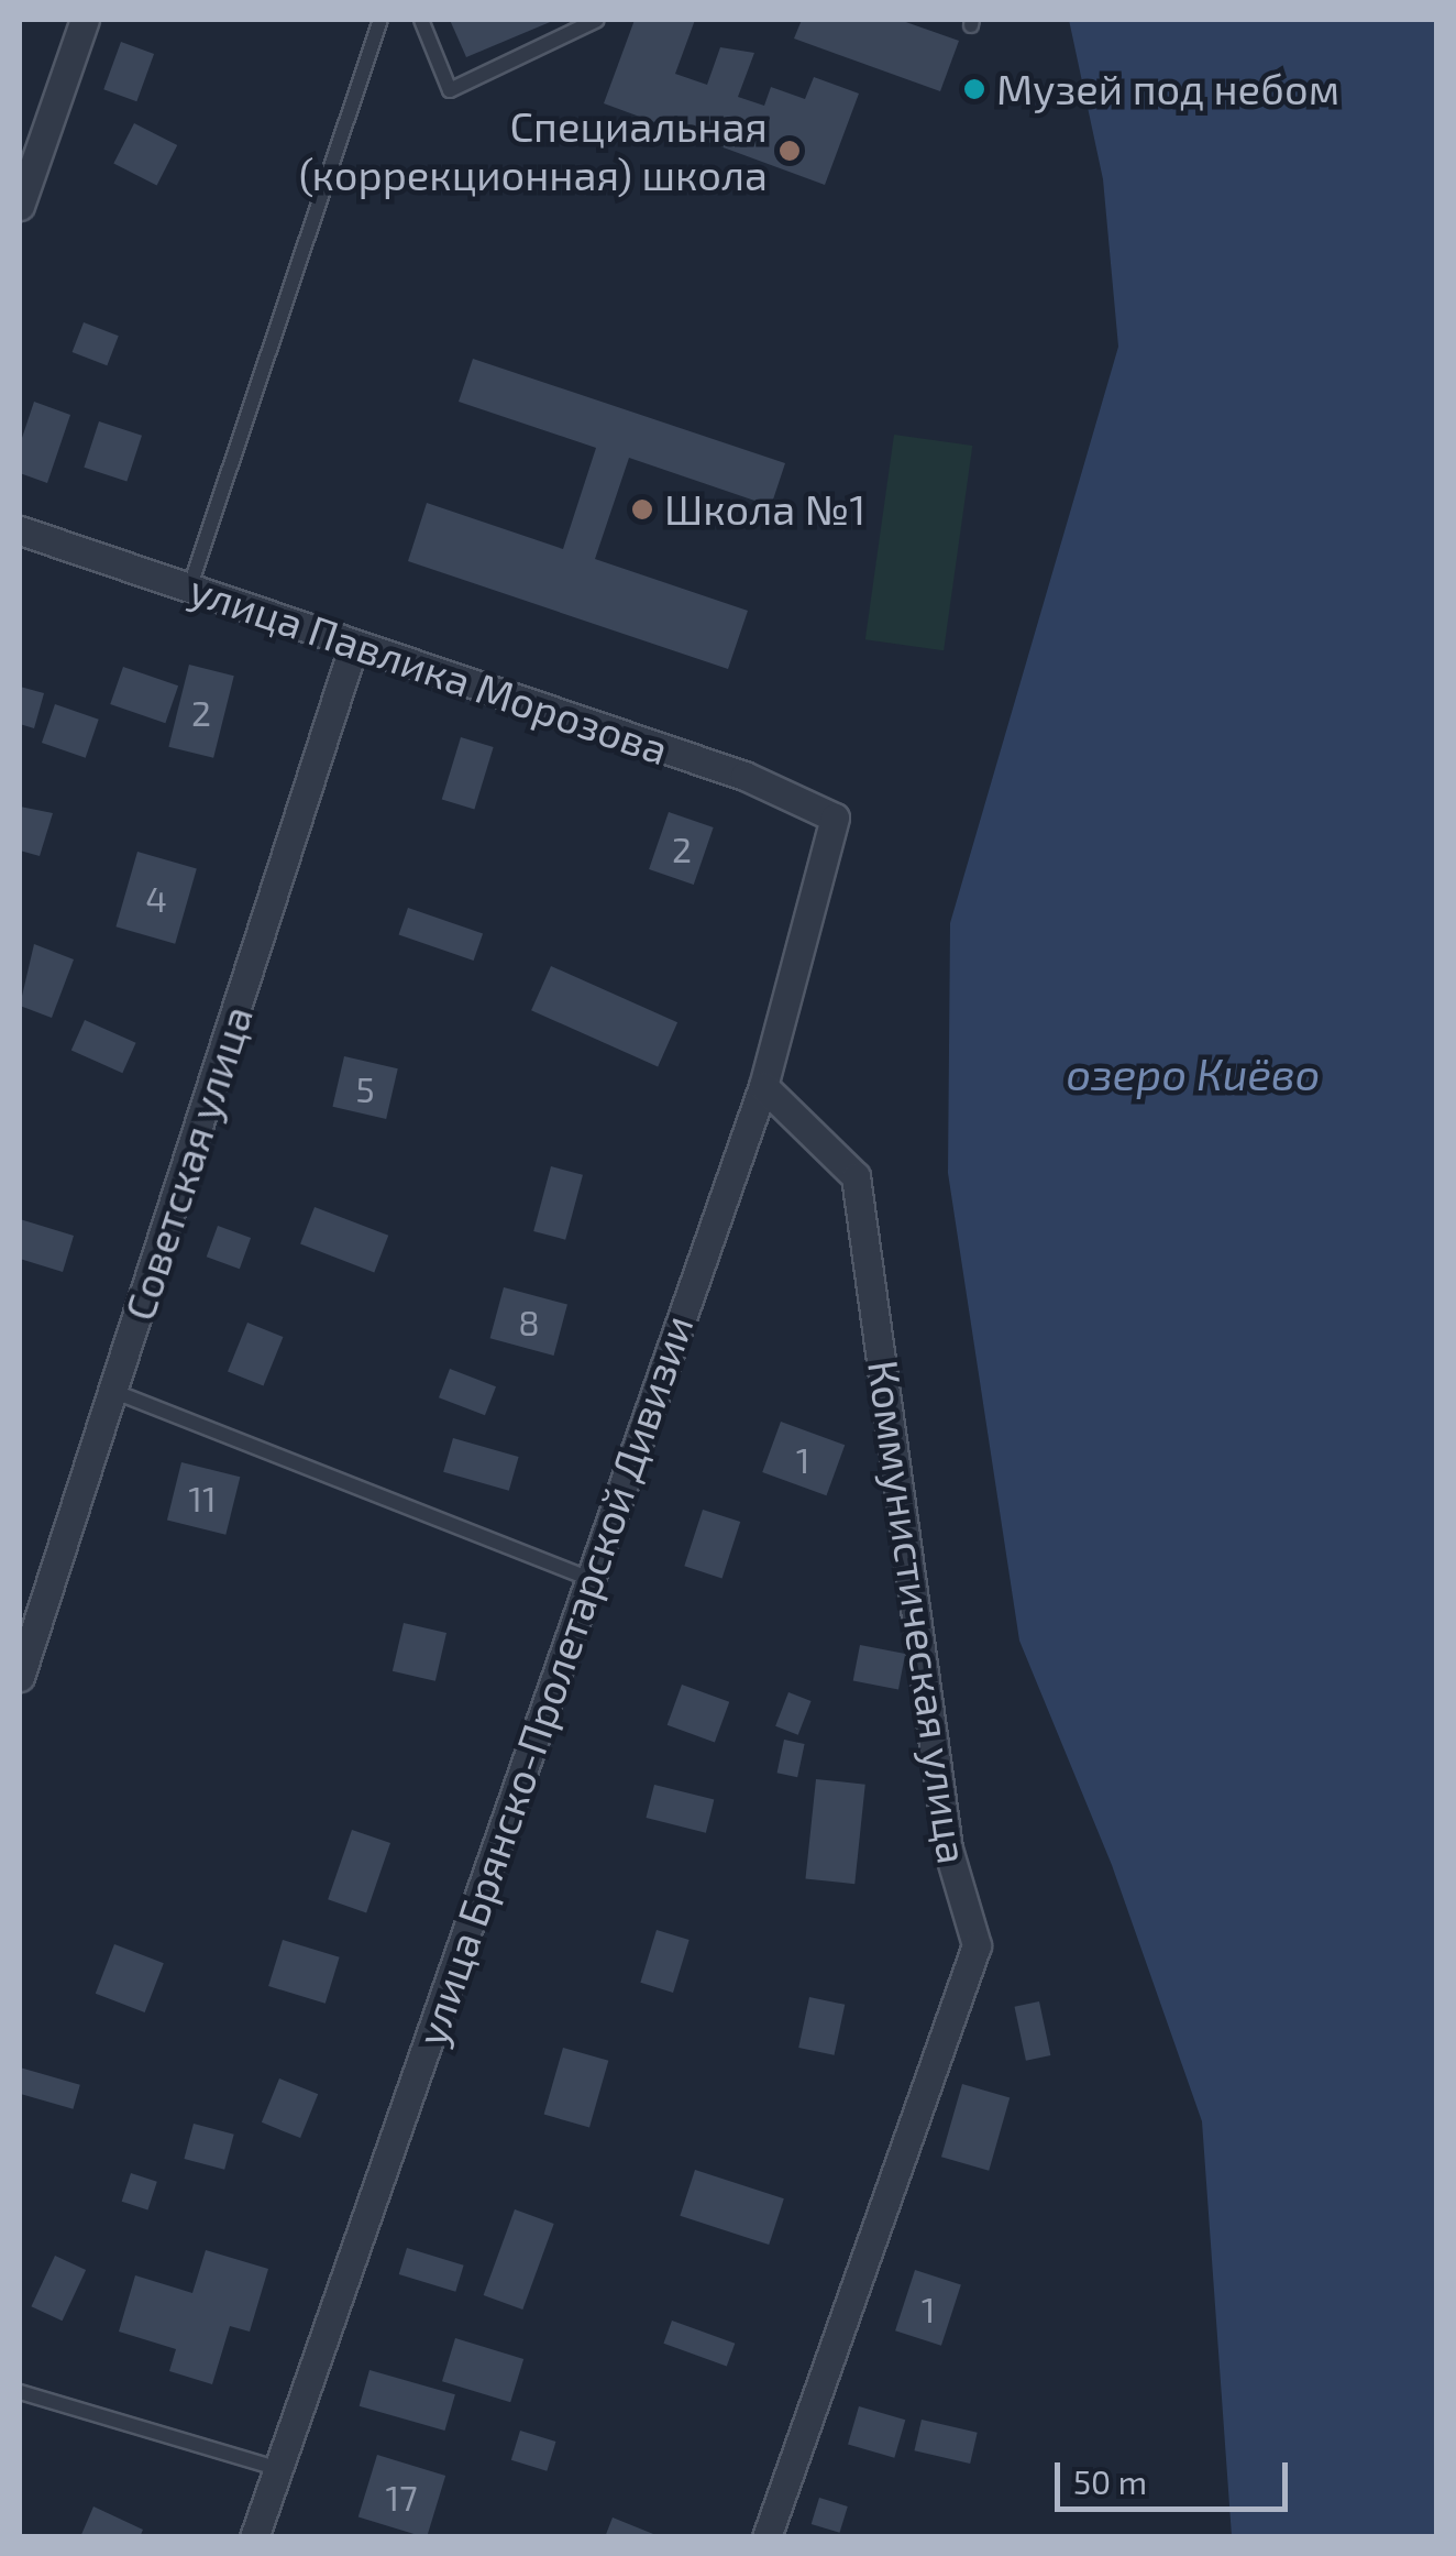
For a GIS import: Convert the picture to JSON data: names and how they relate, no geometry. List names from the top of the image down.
{
  "streets": {
    "street": [
      "улица Павлика Морозова",
      "Советская улица",
      "Коммунистическая улица",
      "улица Брянско-Пролетарской Дивизии"
    ]
  },
  "crossings": [
    ["улица Павлика Морозова", "Советская улица"],
    ["улица Павлика Морозова", "улица Брянско-Пролетарской Дивизии"],
    ["Коммунистическая улица", "улица Брянско-Пролетарской Дивизии"]
  ],
  "water": ["озеро Киёво"],
  "places": ["Музей под небом", "Специальная (коррекционная) школа", "Школа №1"],
  "house_numbers": [
    "2",
    "2",
    "4",
    "5",
    "8",
    "1",
    "11",
    "1",
    "17"
  ],
  "scale_bar": "50 m"
}
